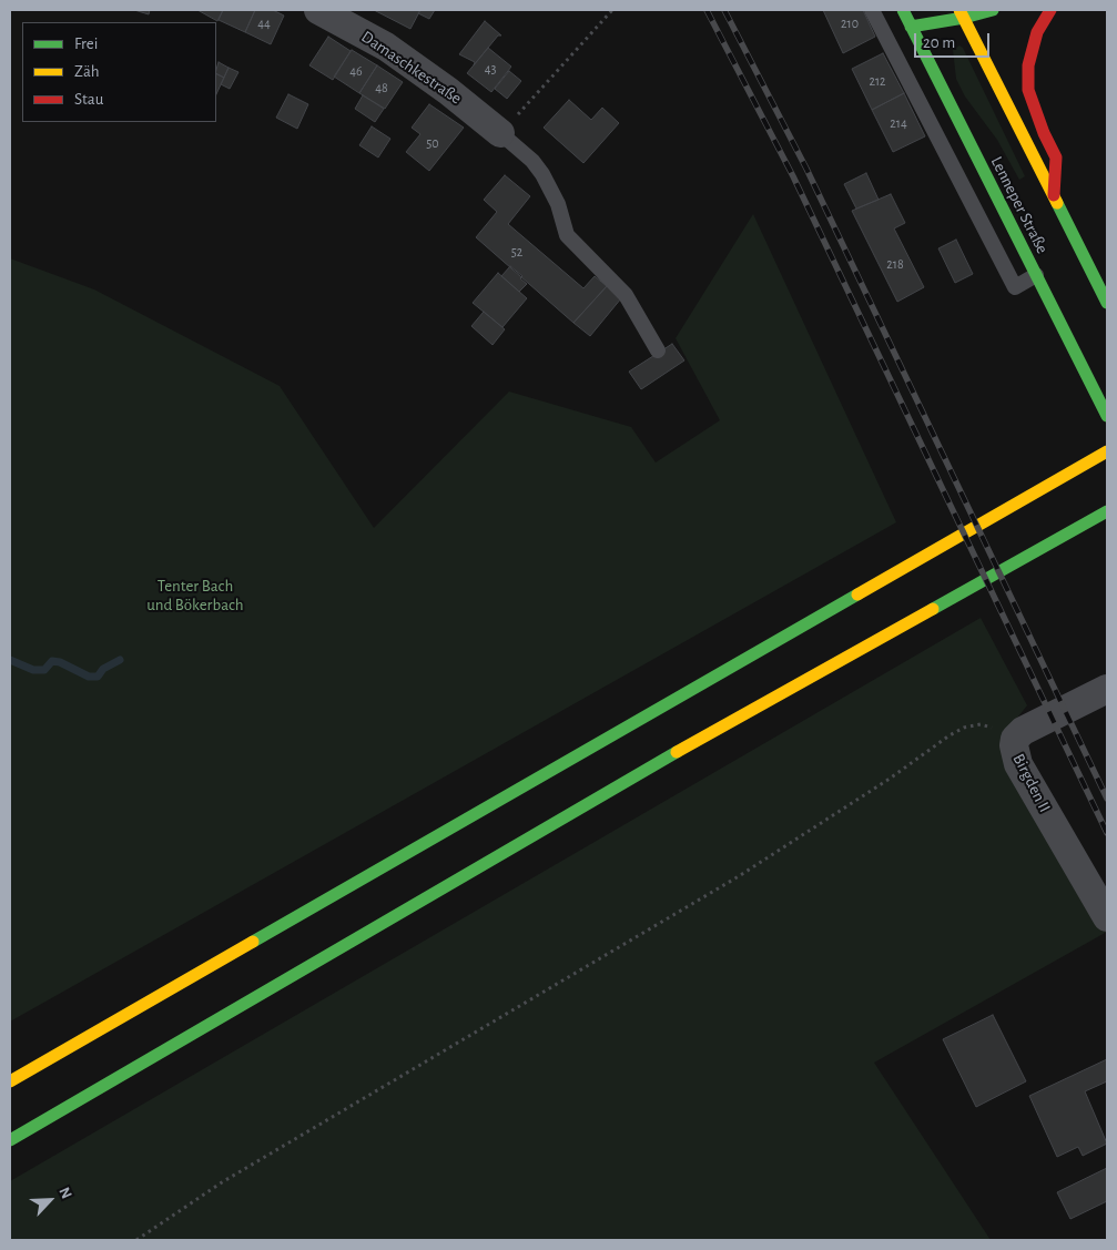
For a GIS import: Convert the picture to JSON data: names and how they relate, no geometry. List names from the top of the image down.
{
  "streets": {
    "main road": ["Lenneper Straße"],
    "street": ["Damaschkestraße", "Birgden II"]
  },
  "parks": ["Tenter Bach und Bökerbach"],
  "house_numbers": [
    "44",
    "210",
    "43",
    "46",
    "212",
    "48",
    "214",
    "50",
    "52",
    "218"
  ],
  "legend": ["Frei", "Zäh", "Stau"],
  "scale_bar": "20 m",
  "north": "top right"
}
